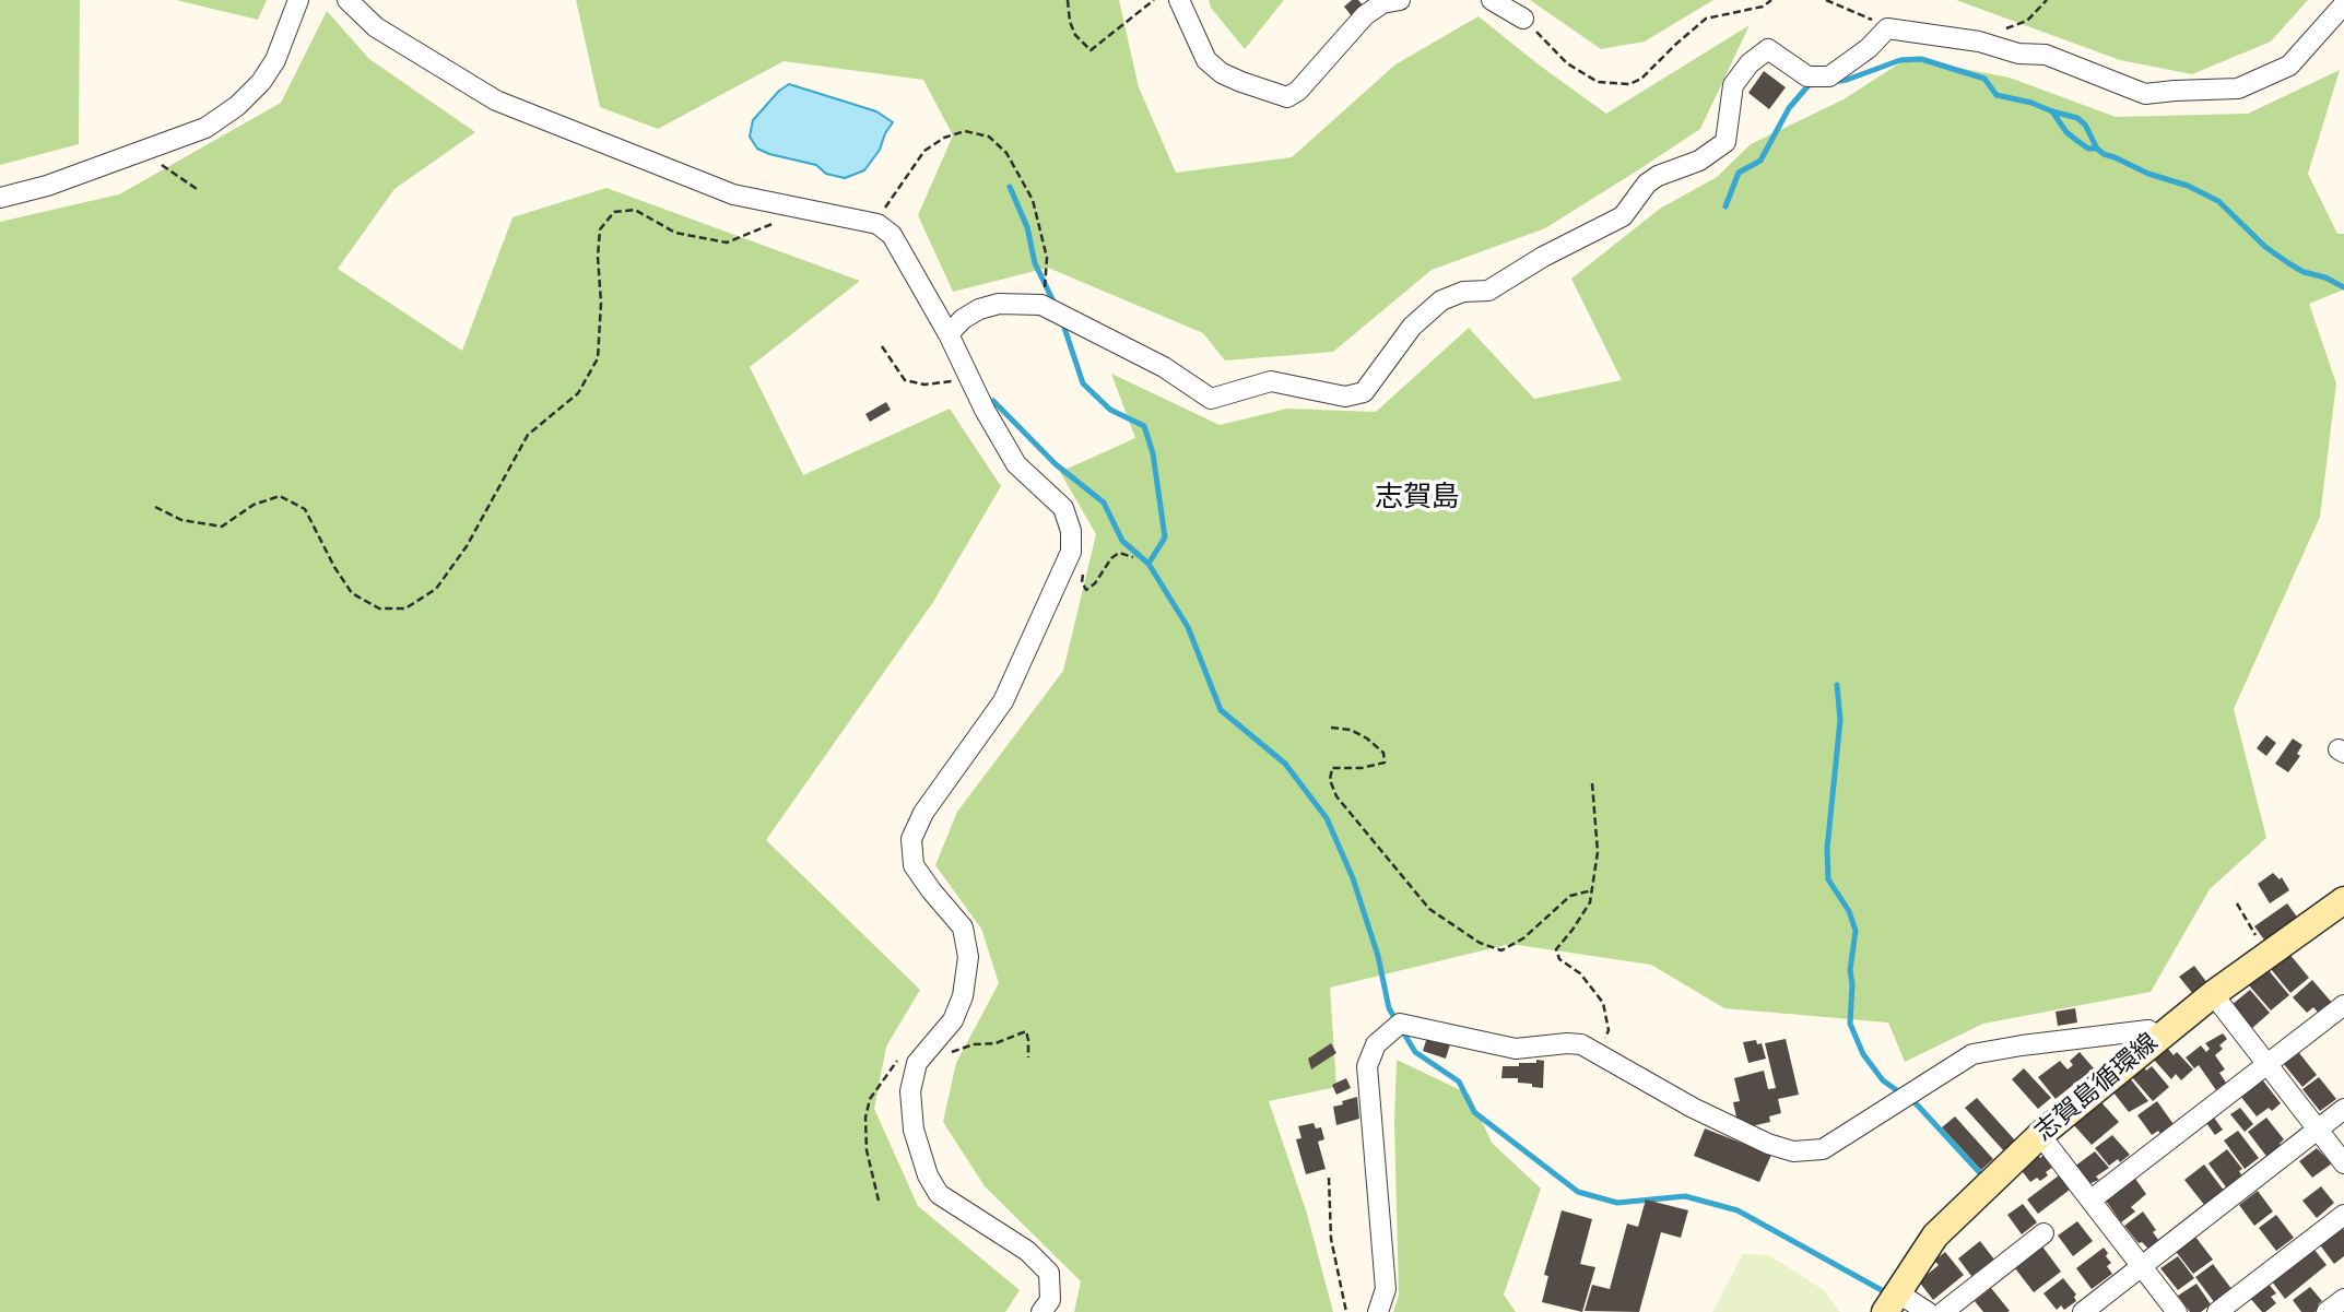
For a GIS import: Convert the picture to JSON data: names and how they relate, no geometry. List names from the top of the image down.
{
  "streets": {
    "main road": ["志賀島循環線"]
  },
  "districts": ["志賀島"]
}
